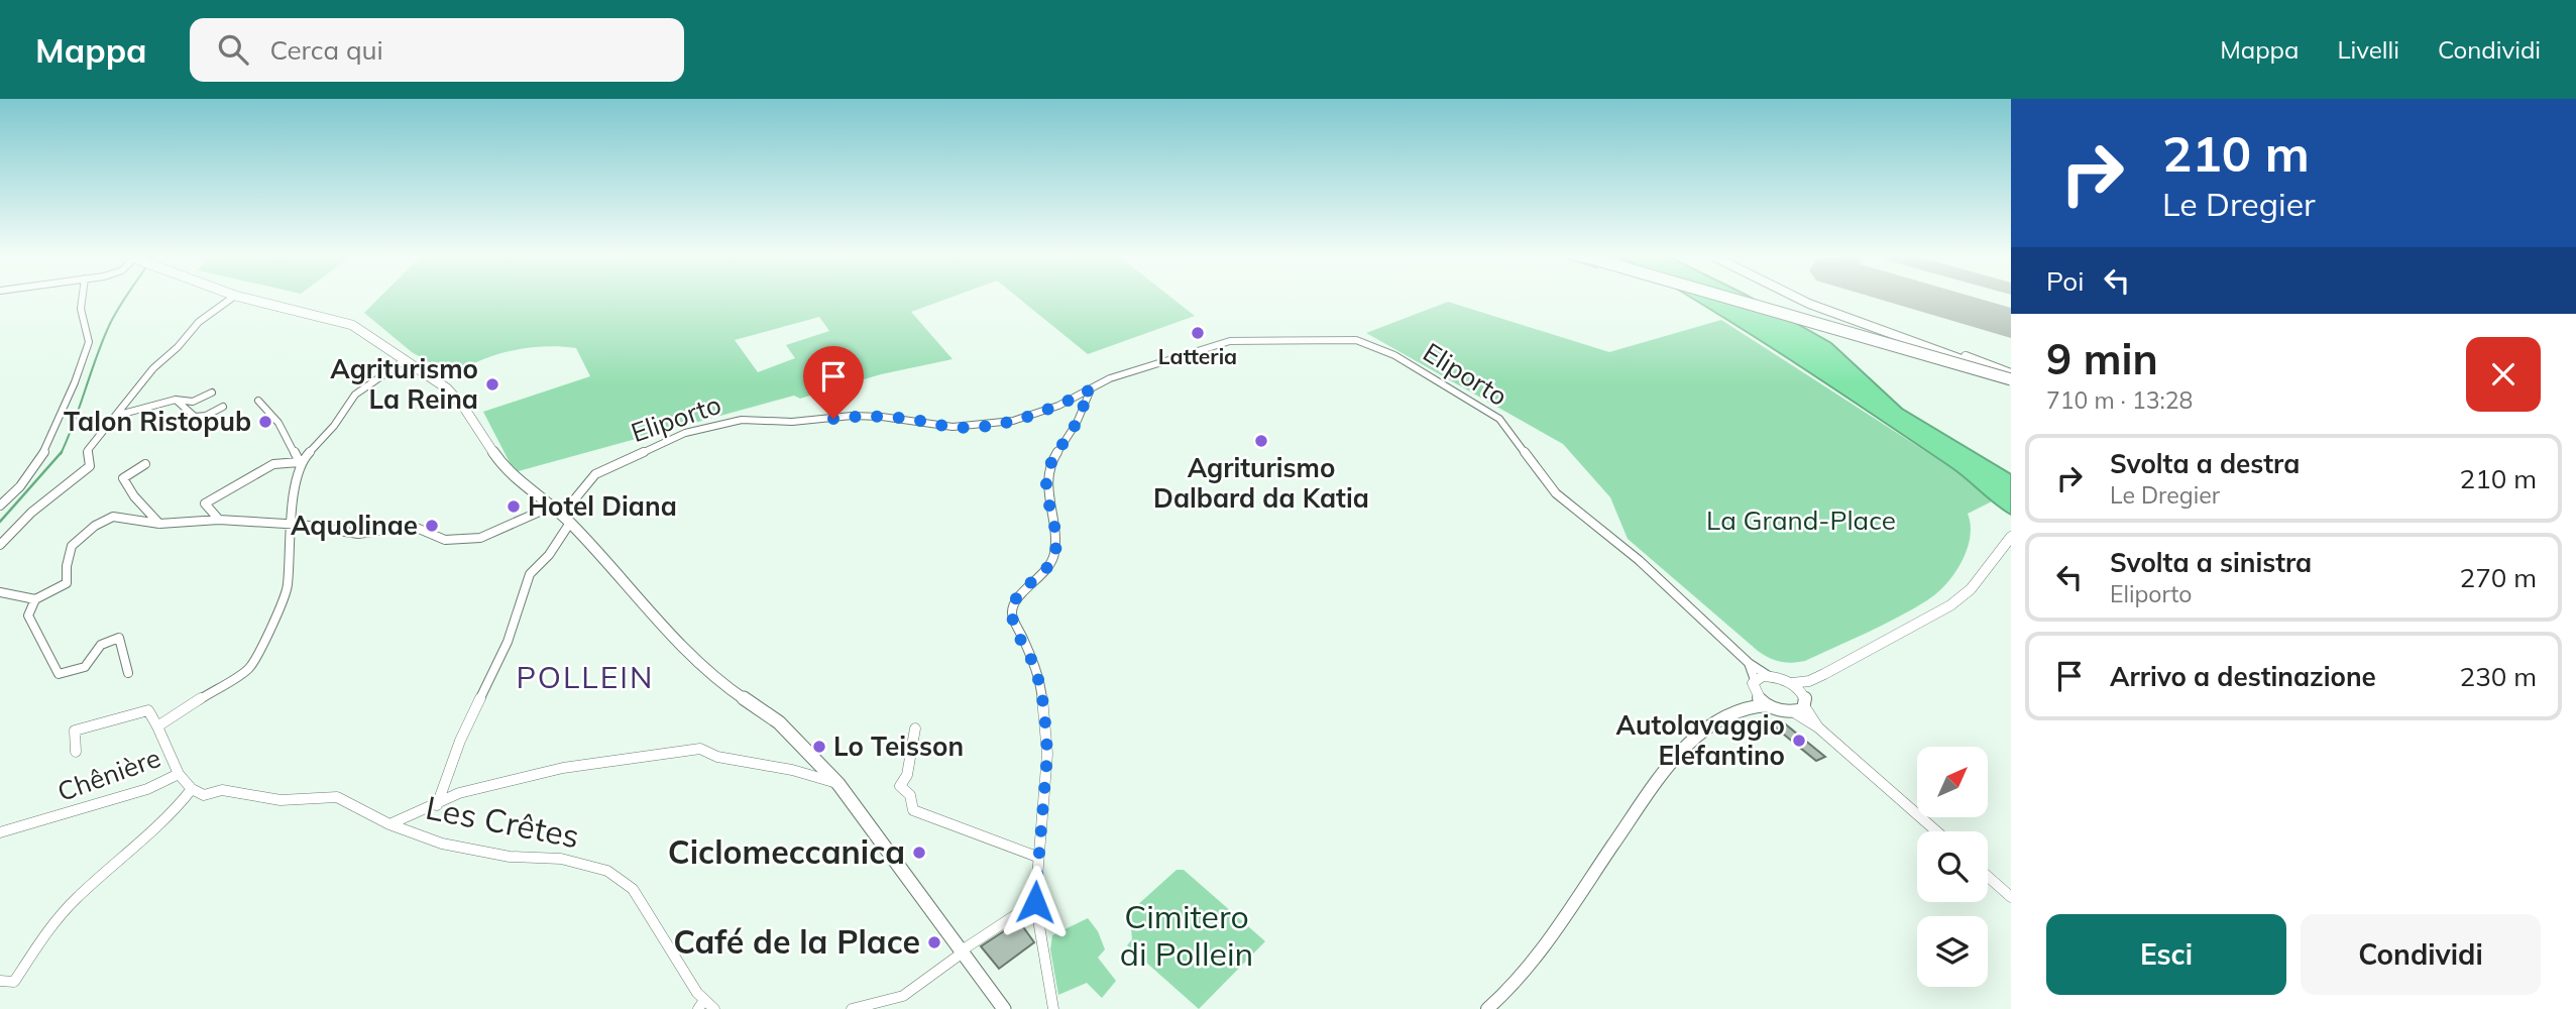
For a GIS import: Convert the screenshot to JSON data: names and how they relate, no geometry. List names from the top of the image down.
{
  "streets": {
    "street": ["Eliporto", "Chênière", "Les Crêtes"]
  },
  "districts": ["POLLEIN"],
  "parks": ["La Grand-Place", "Cimitero di Pollein"],
  "places": [
    "Latteria",
    "Agriturismo La Reina",
    "Talon Ristopub",
    "Agriturismo Dalbard da Katia",
    "Hotel Diana",
    "Aquolinae",
    "Autolavaggio Elefantino",
    "Lo Teisson",
    "Ciclomeccanica",
    "Café de la Place"
  ],
  "north": "top right",
  "page": {
    "header": "Mappa",
    "search": "Cerca qui",
    "nav": ["Mappa", "Livelli", "Condividi"],
    "turn": ["210 m", "Le Dregier"],
    "then": "Poi",
    "heading": ["9 min", "710 m · 13:28"],
    "list": [
      {
        "name": "Svolta a destra",
        "note": "Le Dregier",
        "value": "210 m"
      },
      {
        "name": "Svolta a sinistra",
        "note": "Eliporto",
        "value": "270 m"
      },
      {
        "name": "Arrivo a destinazione",
        "value": "230 m"
      }
    ],
    "buttons": ["Esci", "Condividi"]
  }
}
